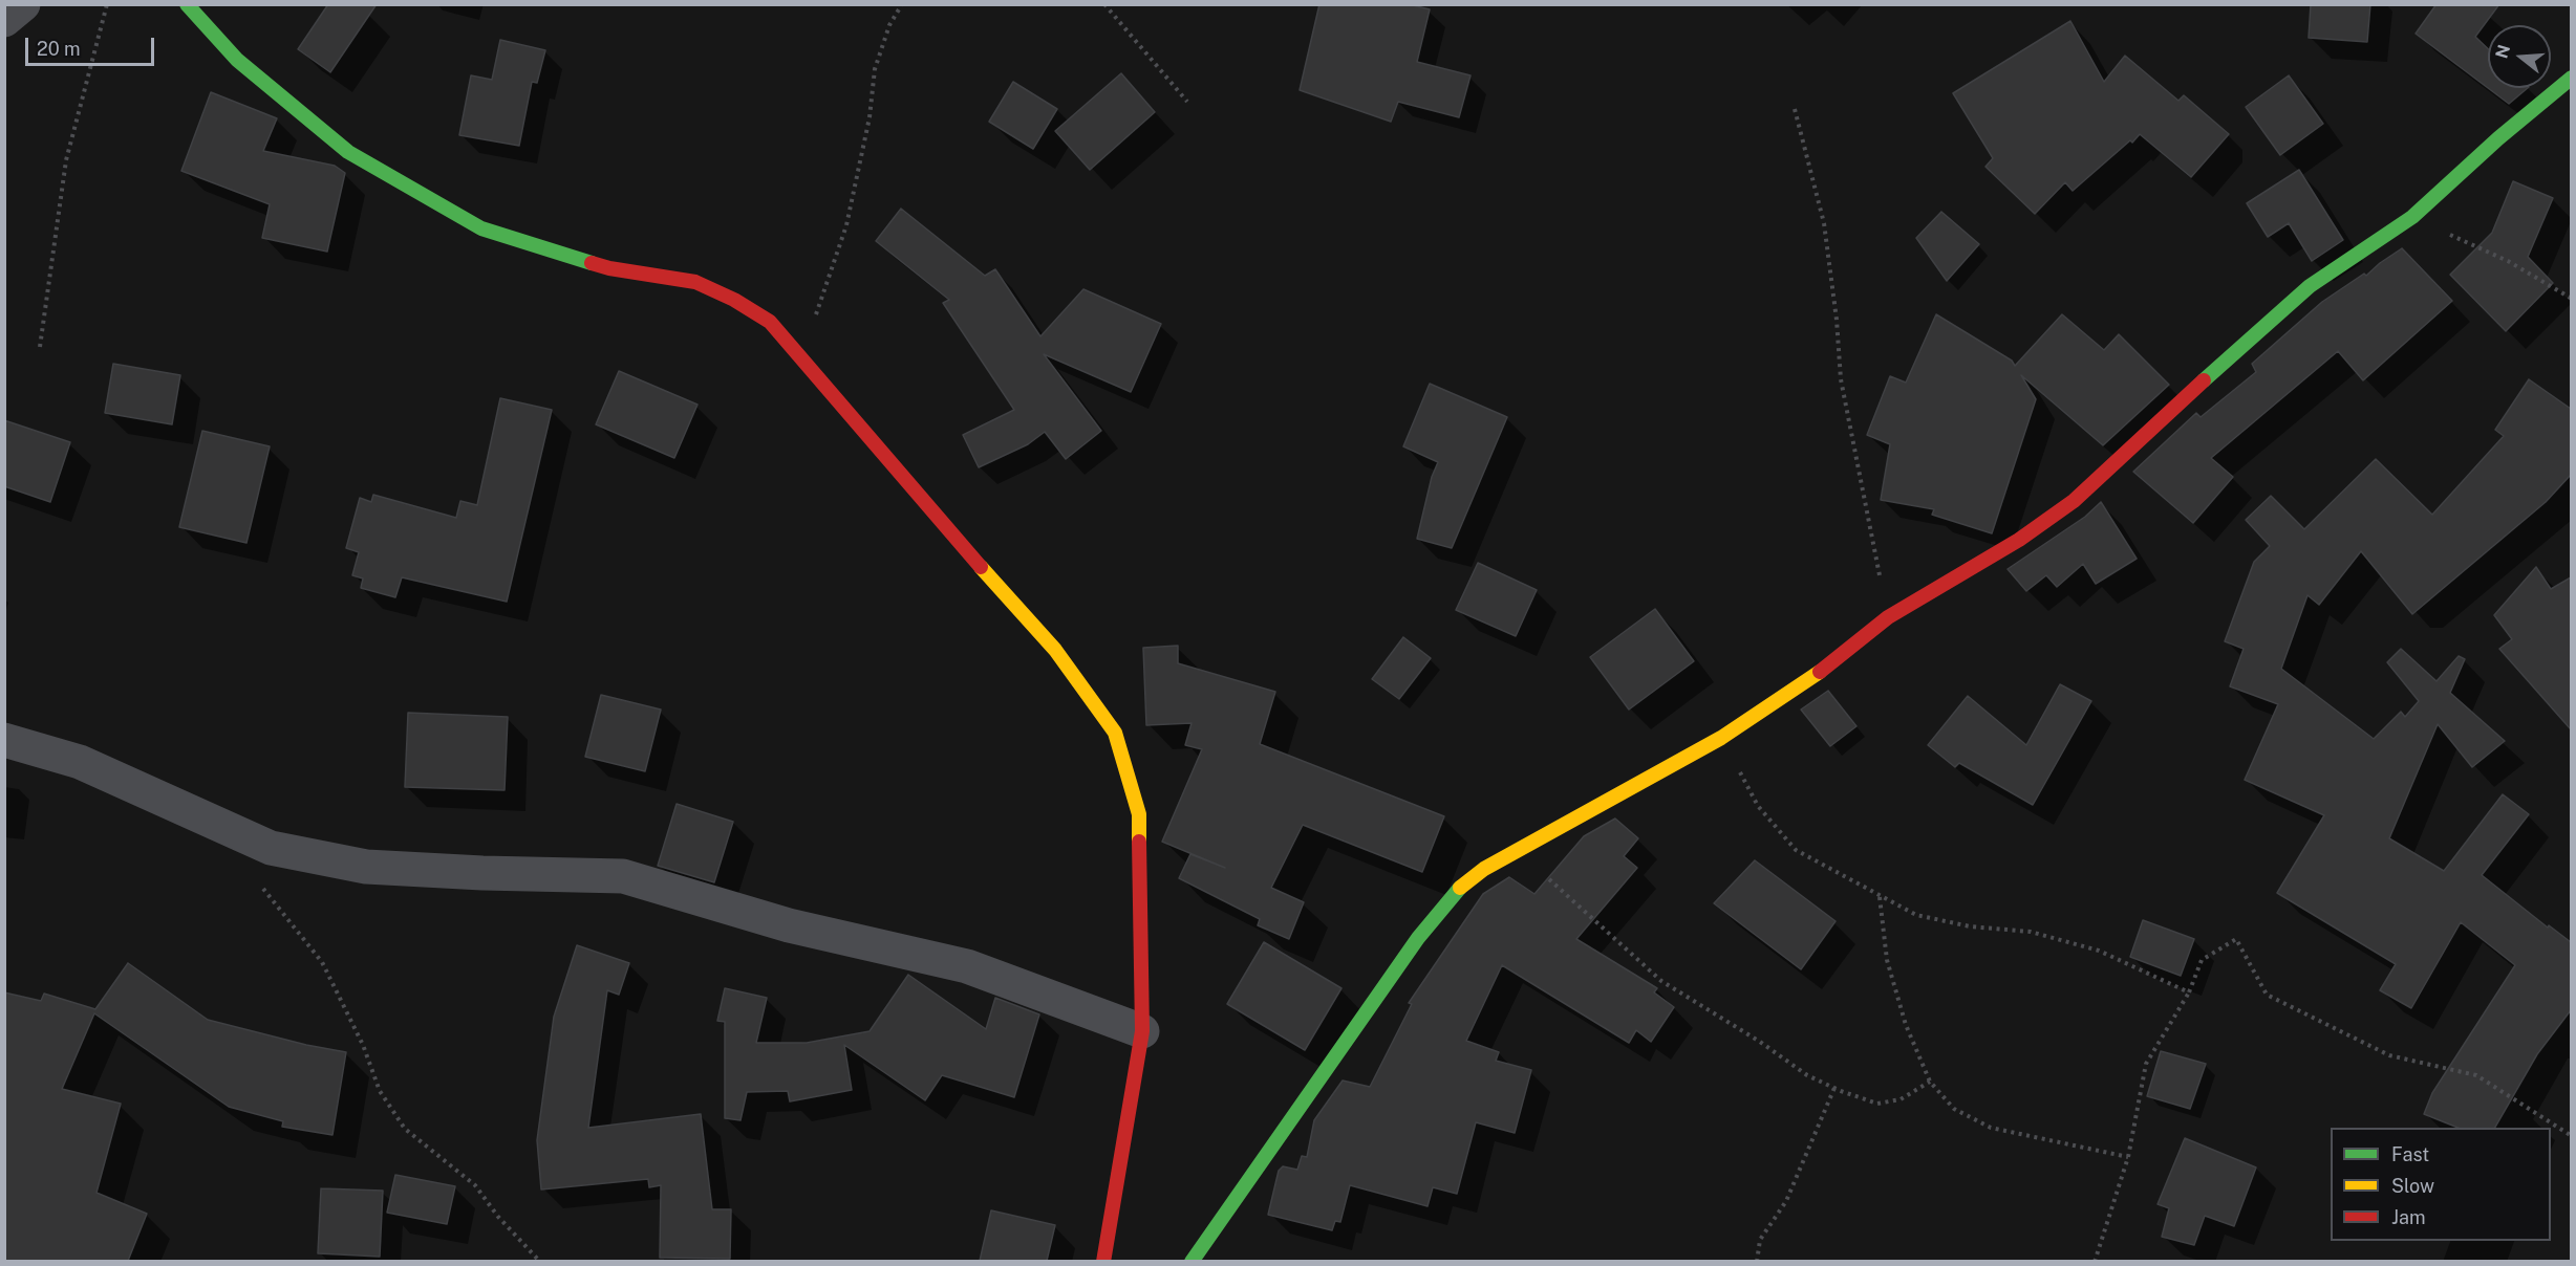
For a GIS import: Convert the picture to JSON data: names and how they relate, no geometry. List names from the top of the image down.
{
  "legend": ["Fast", "Slow", "Jam"],
  "scale_bar": "20 m",
  "north": "left"
}
